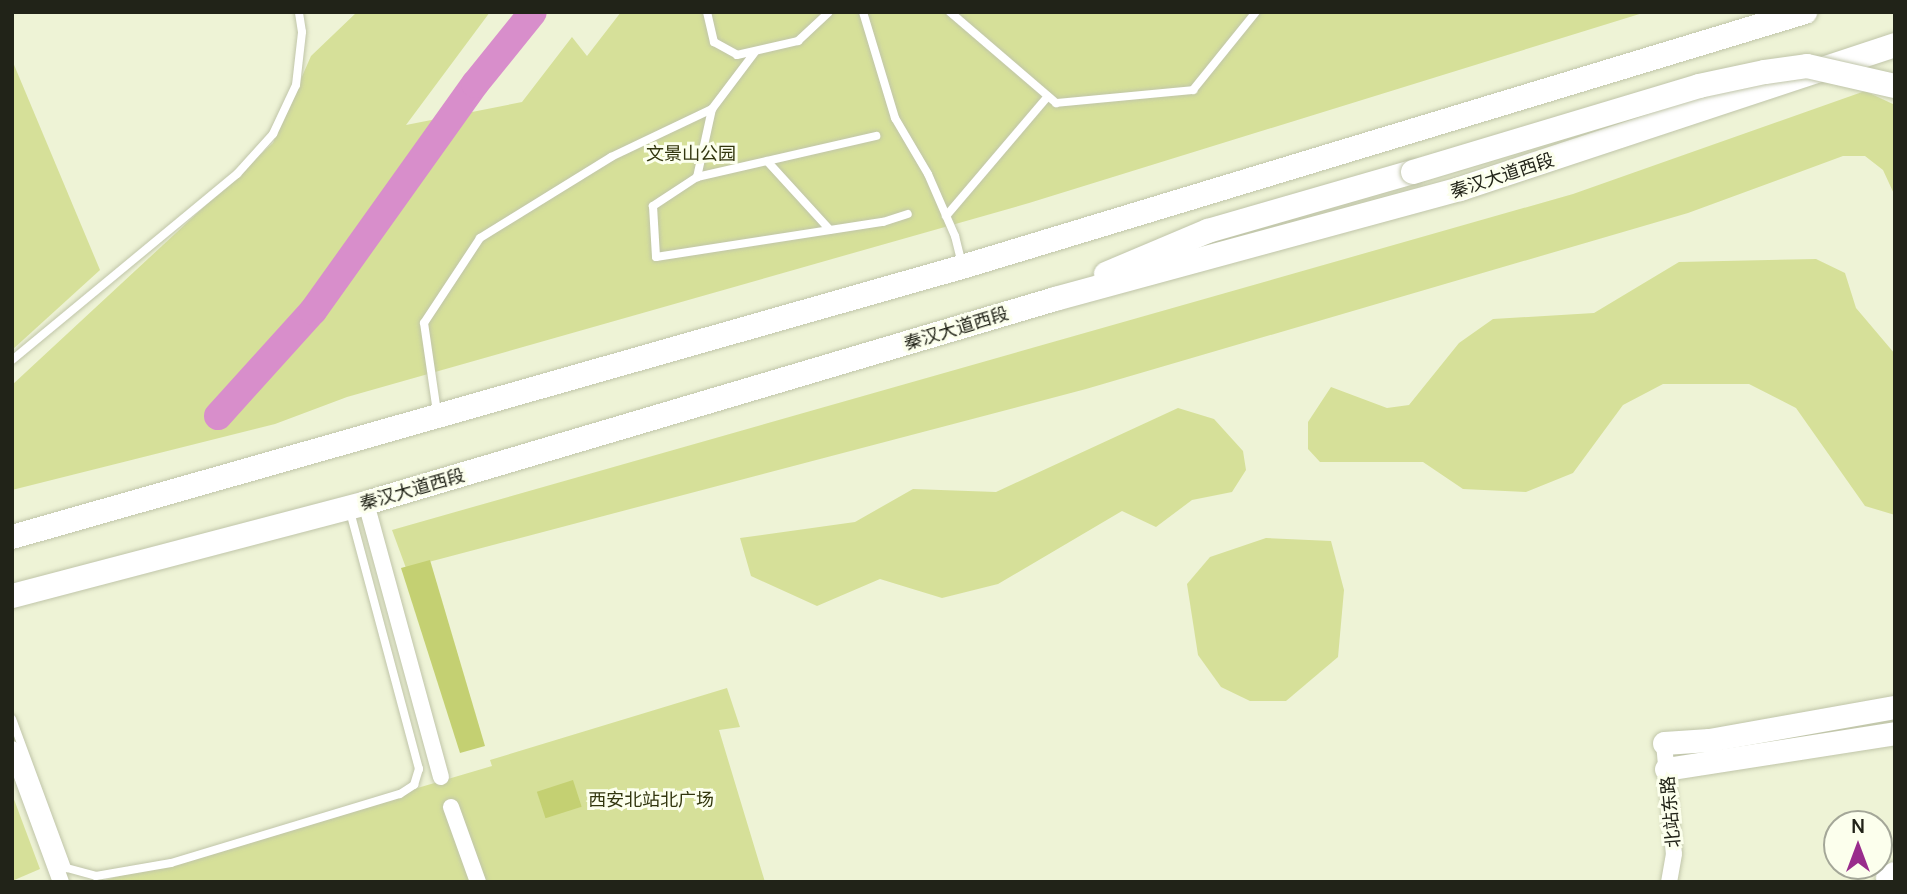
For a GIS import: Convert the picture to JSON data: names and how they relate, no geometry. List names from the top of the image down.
{
  "streets": {
    "main road": ["秦汉大道西段"],
    "street": ["北站东路"]
  },
  "parks": ["文景山公园", "西安北站北广场"],
  "north": "top"
}
